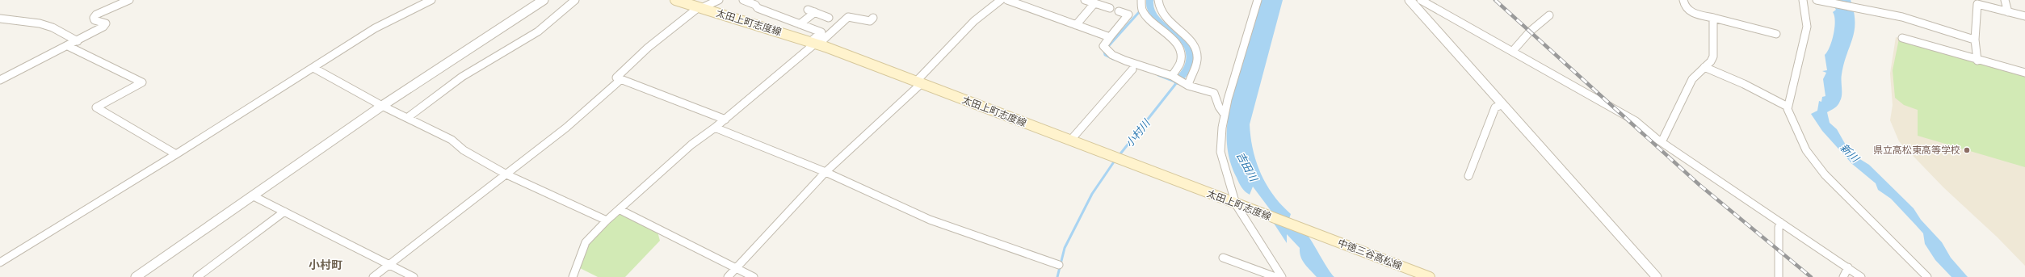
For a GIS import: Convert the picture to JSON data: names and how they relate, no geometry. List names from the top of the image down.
{
  "streets": {
    "main road": ["太田上町志度線", "中徳三谷高松線"]
  },
  "crossings": [
    ["太田上町志度線", "中徳三谷高松線"]
  ],
  "districts": ["小村町"],
  "water": ["小村川", "新川", "吉田川"],
  "places": ["県立高松東高等学校"]
}
